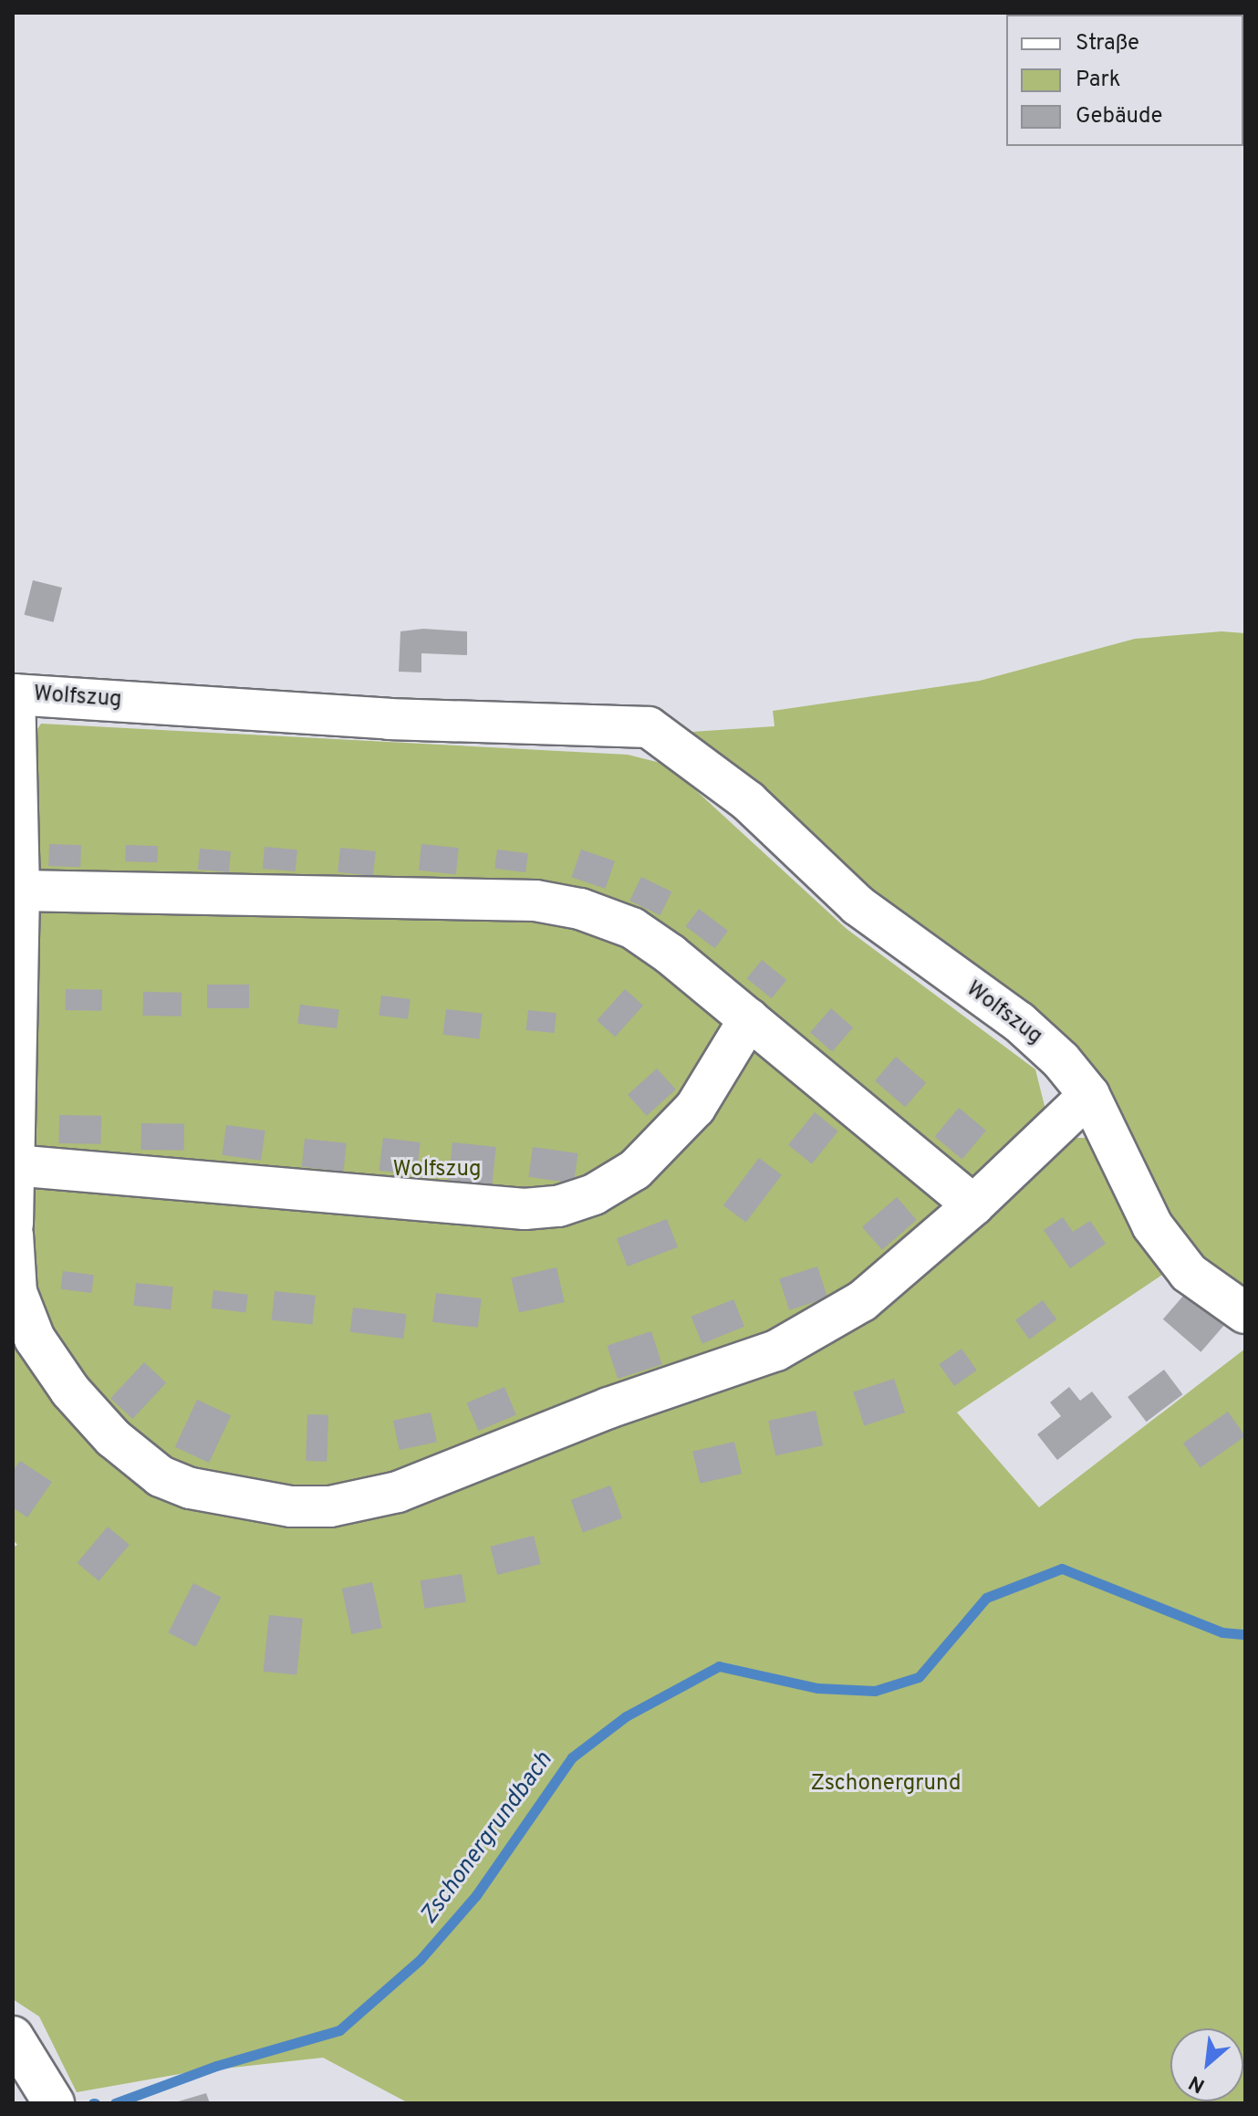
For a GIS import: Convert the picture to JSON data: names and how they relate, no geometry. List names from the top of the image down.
{
  "streets": {
    "street": ["Wolfszug"]
  },
  "water": ["Zschonergrundbach"],
  "parks": ["Wolfszug", "Zschonergrund"],
  "legend": ["Straße", "Park", "Gebäude"],
  "north": "bottom left"
}
